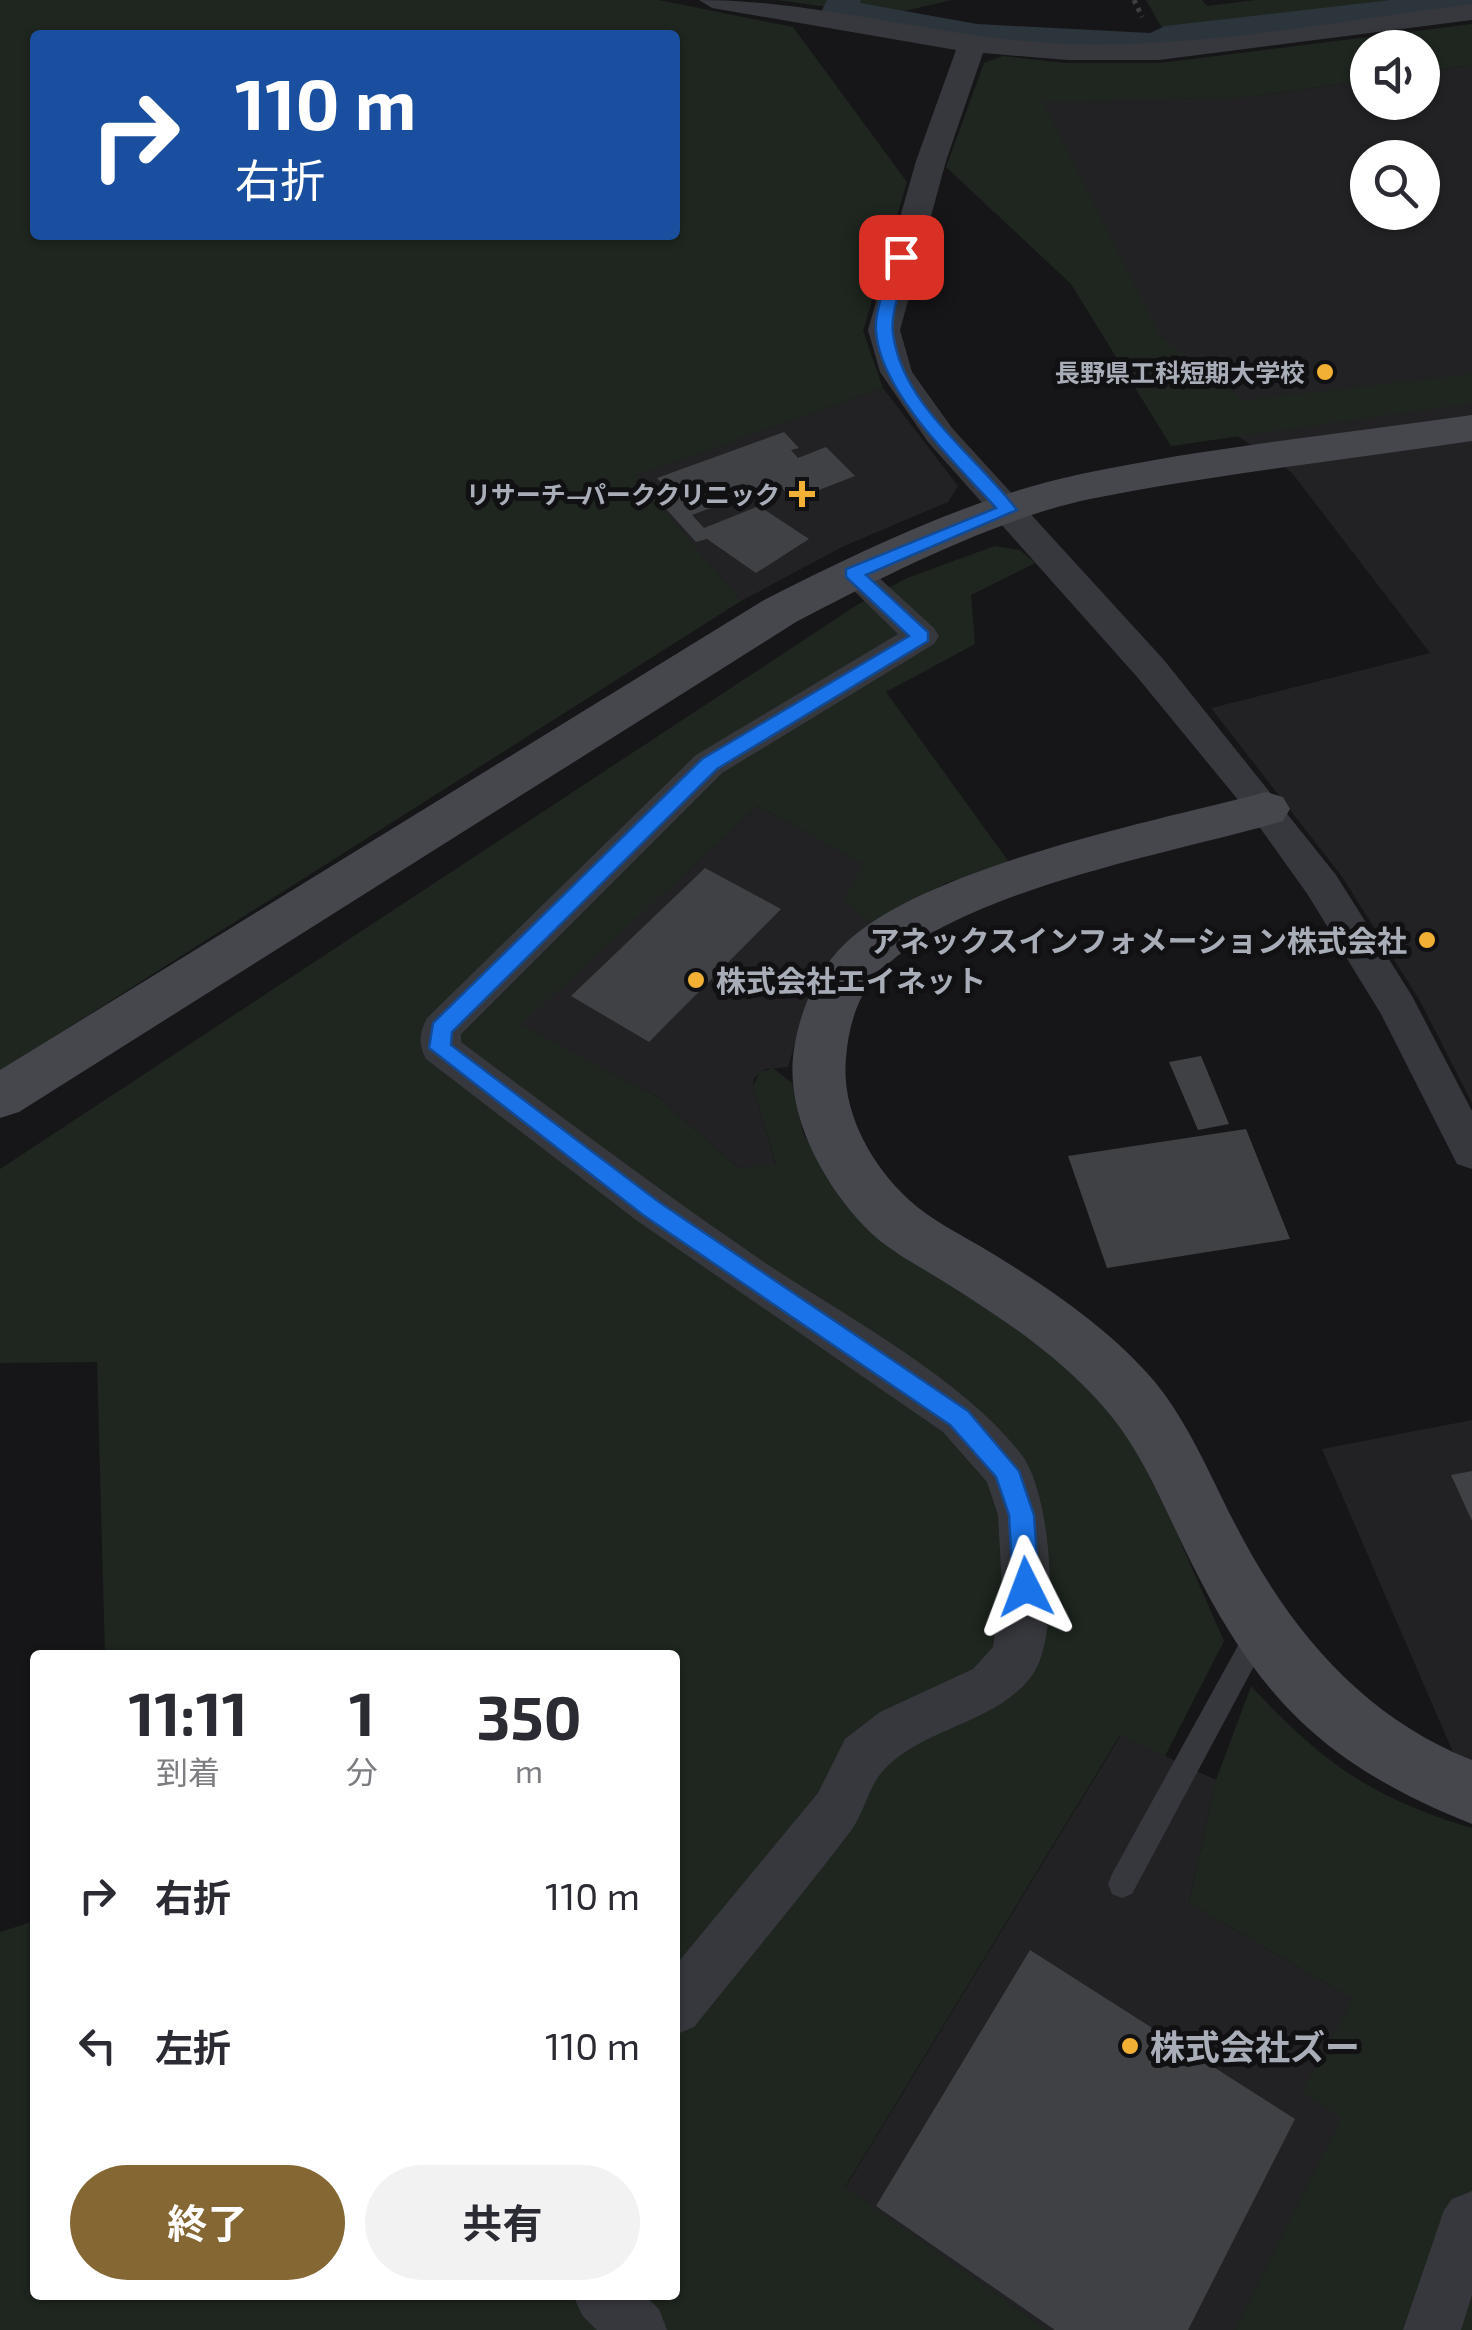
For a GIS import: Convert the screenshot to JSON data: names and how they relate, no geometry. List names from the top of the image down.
{
  "places": {
    "other": [
      "長野県工科短期大学校",
      "アネックスインフォメーション株式会社",
      "株式会社エイネット",
      "株式会社ズー"
    ],
    "health": ["リサーチ―パーククリニック"]
  },
  "page": {
    "turn": ["110 m", "右折"],
    "eta": [
      "11:11",
      "到着",
      "1",
      "分",
      "350",
      "m"
    ],
    "list": [
      {
        "name": "右折",
        "value": "110 m"
      },
      {
        "name": "左折",
        "value": "110 m"
      }
    ],
    "buttons": ["終了", "共有"]
  }
}
